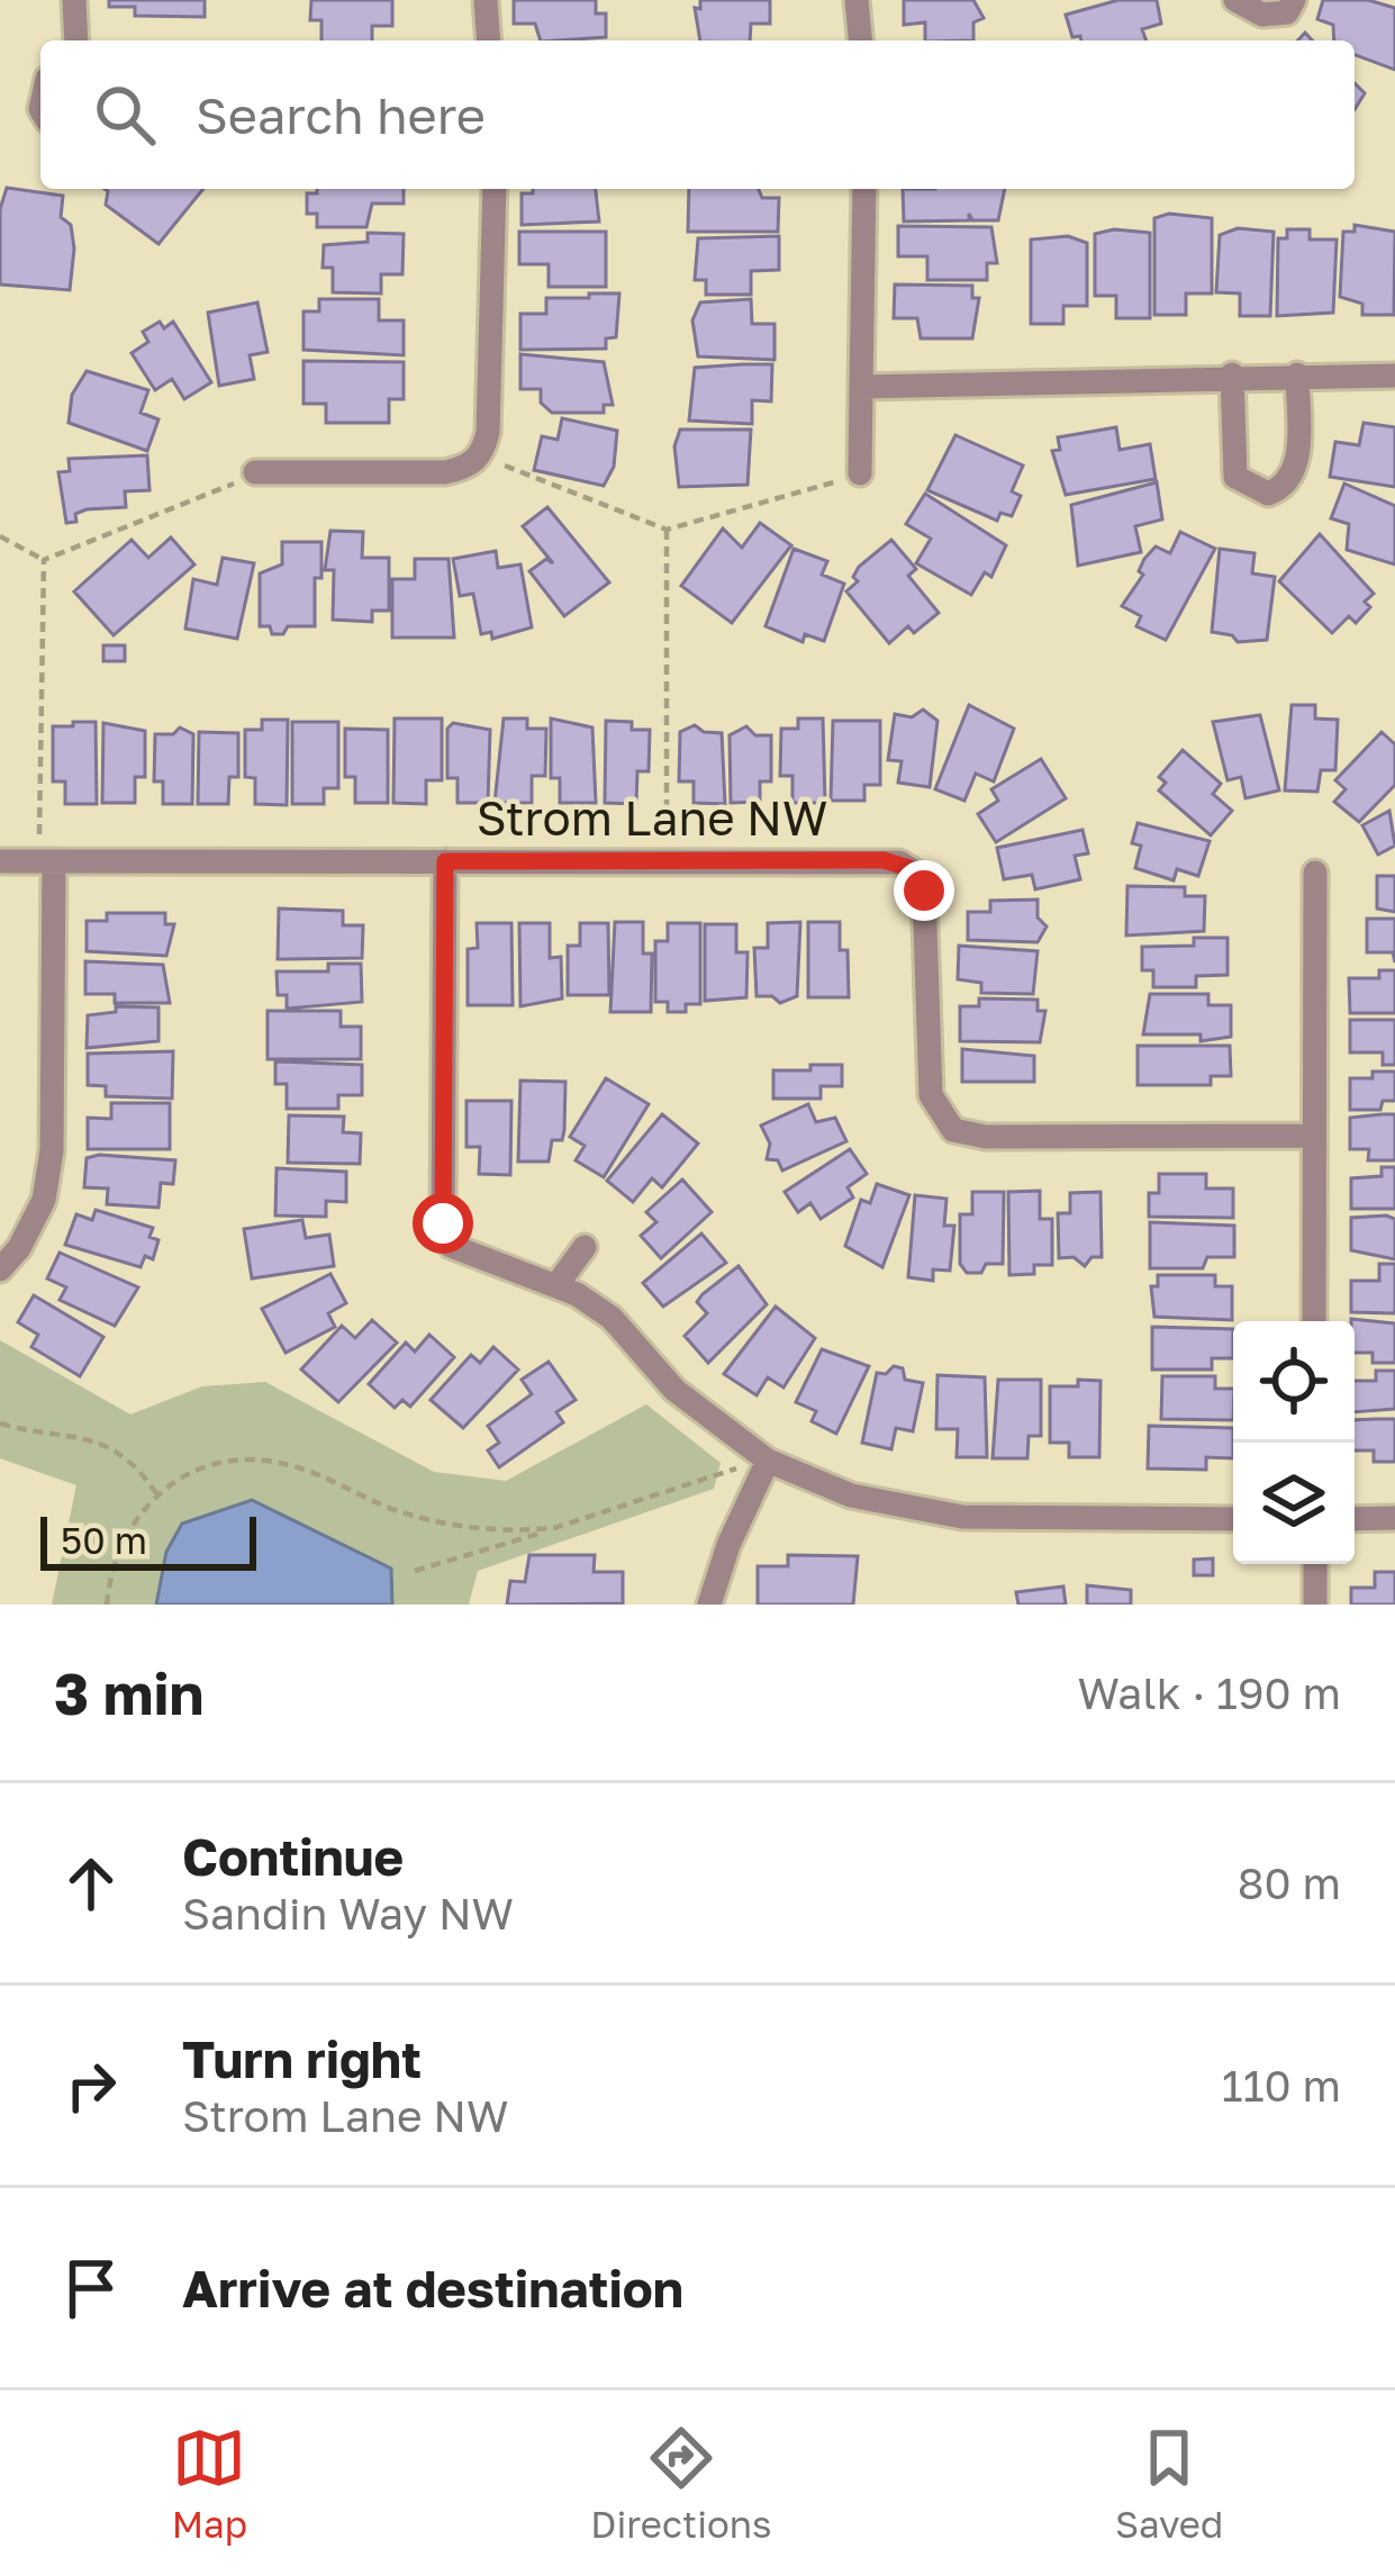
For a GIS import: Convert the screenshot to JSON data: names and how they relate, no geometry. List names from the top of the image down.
{
  "streets": {
    "street": ["Strom Lane NW"]
  },
  "scale_bar": "50 m",
  "page": {
    "search": "Search here",
    "scale": "50 m",
    "heading": ["3 min", "Walk · 190 m"],
    "list": [
      ["Continue", "Sandin Way NW", "80 m"],
      ["Turn right", "Strom Lane NW", "110 m"],
      "Arrive at destination"
    ],
    "nav": ["Map", "Directions", "Saved"]
  }
}
